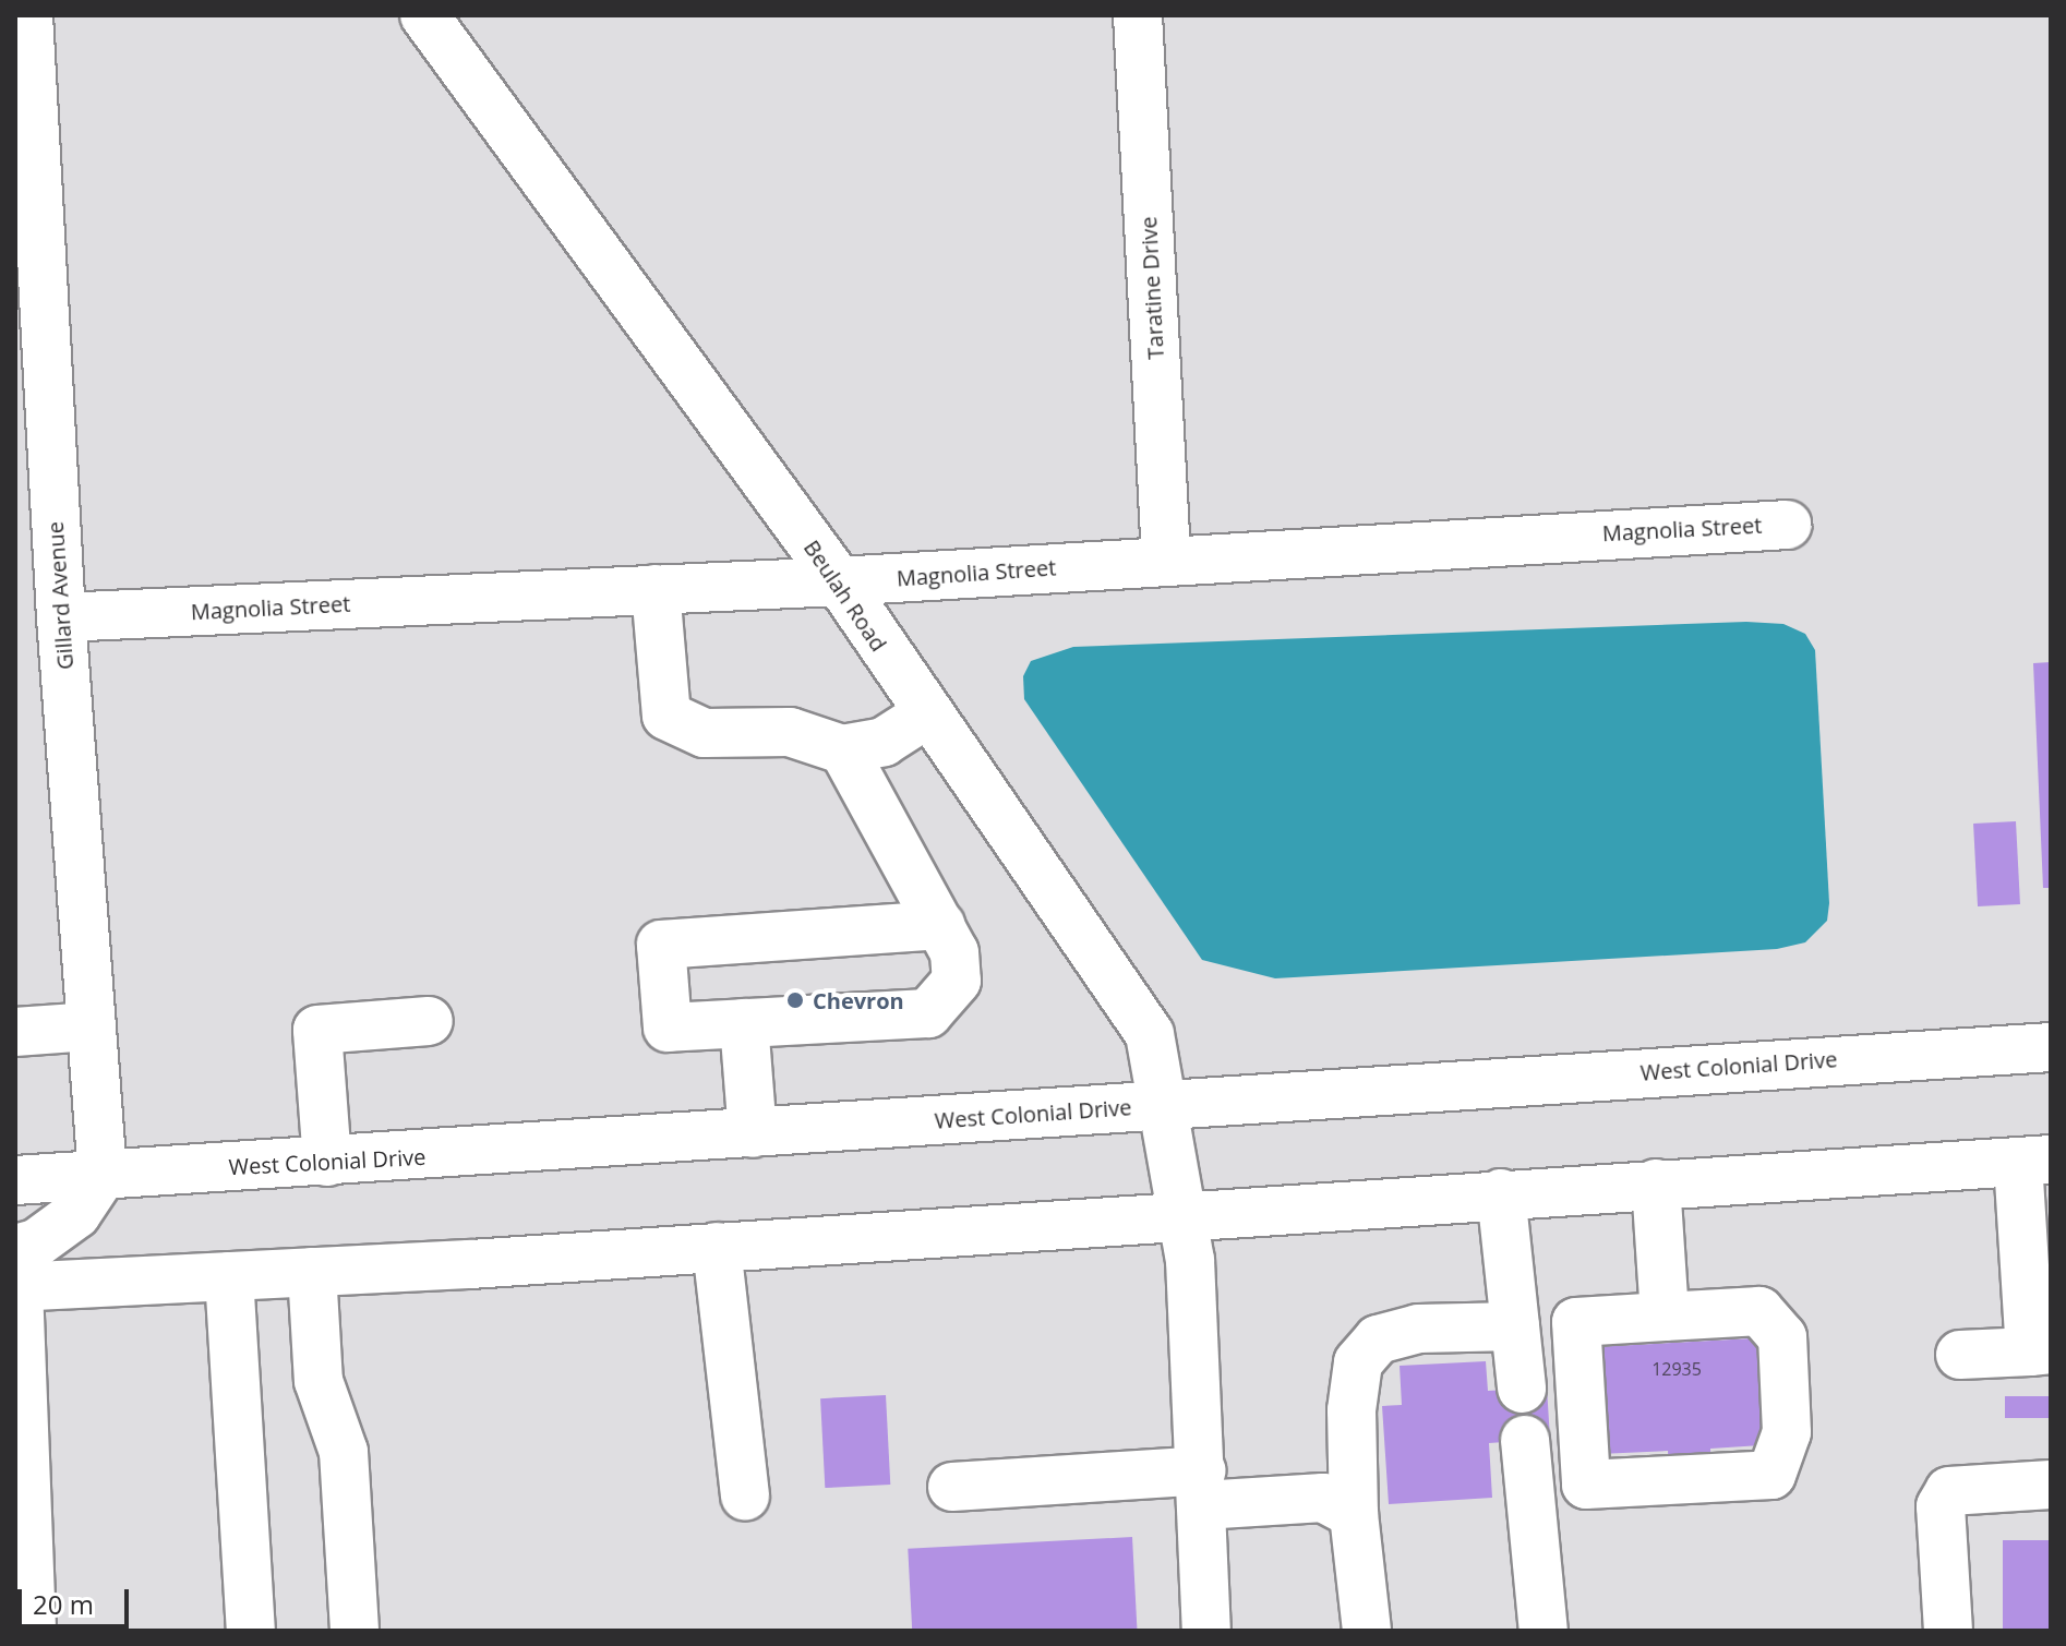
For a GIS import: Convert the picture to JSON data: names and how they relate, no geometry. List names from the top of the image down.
{
  "streets": {
    "main road": [
      "Taratine Drive",
      "Magnolia Street",
      "Gillard Avenue",
      "Beulah Road",
      "West Colonial Drive"
    ]
  },
  "crossings": [
    ["Taratine Drive", "Magnolia Street"],
    ["Magnolia Street", "Gillard Avenue"],
    ["Magnolia Street", "Beulah Road"],
    ["Gillard Avenue", "West Colonial Drive"],
    ["Beulah Road", "West Colonial Drive"]
  ],
  "places": ["Chevron"],
  "house_numbers": ["12935"],
  "scale_bar": "20 m"
}
